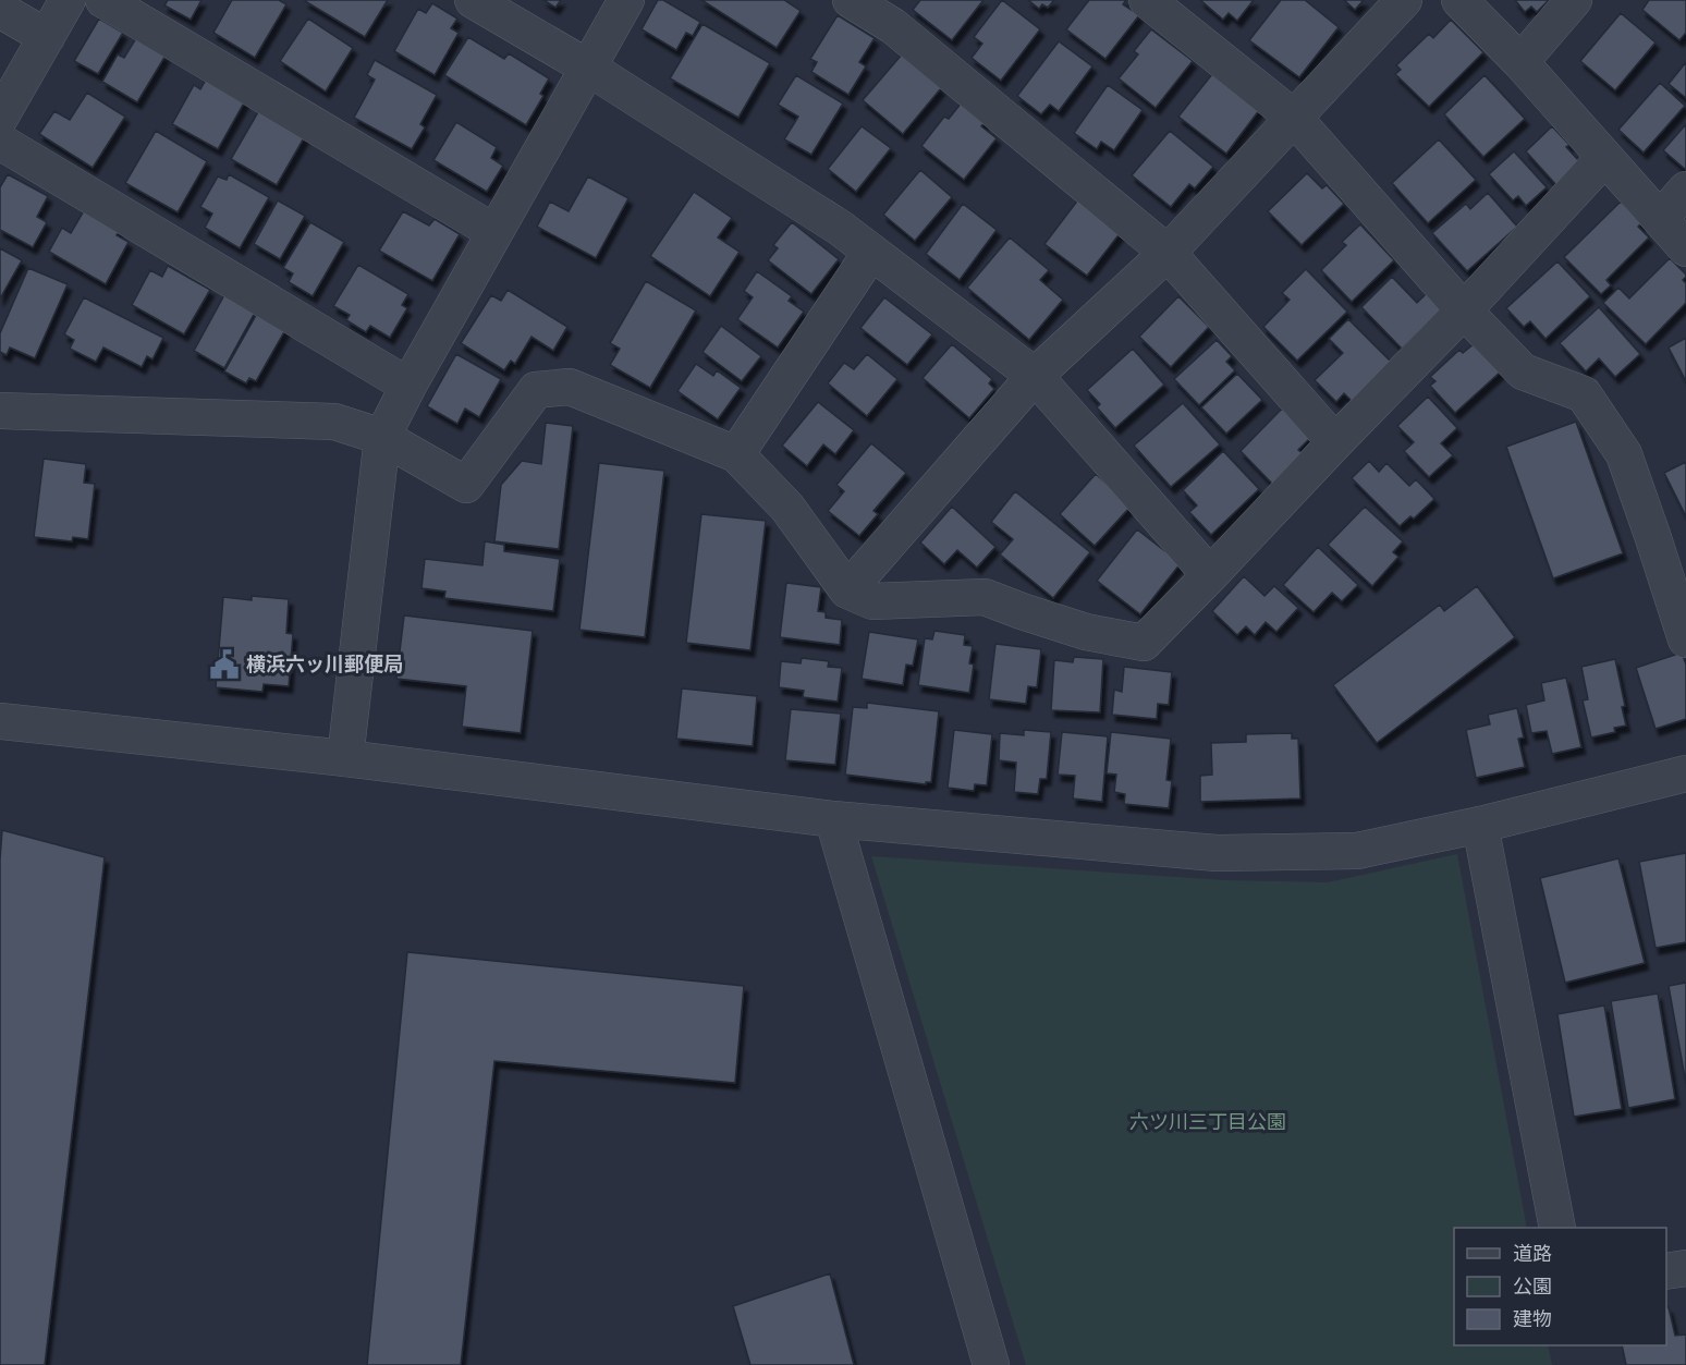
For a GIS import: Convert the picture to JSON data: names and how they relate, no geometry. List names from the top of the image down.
{
  "parks": ["六ツ川三丁目公園"],
  "places": {
    "public building": ["横浜六ッ川郵便局"]
  },
  "legend": ["道路", "公園", "建物"]
}
